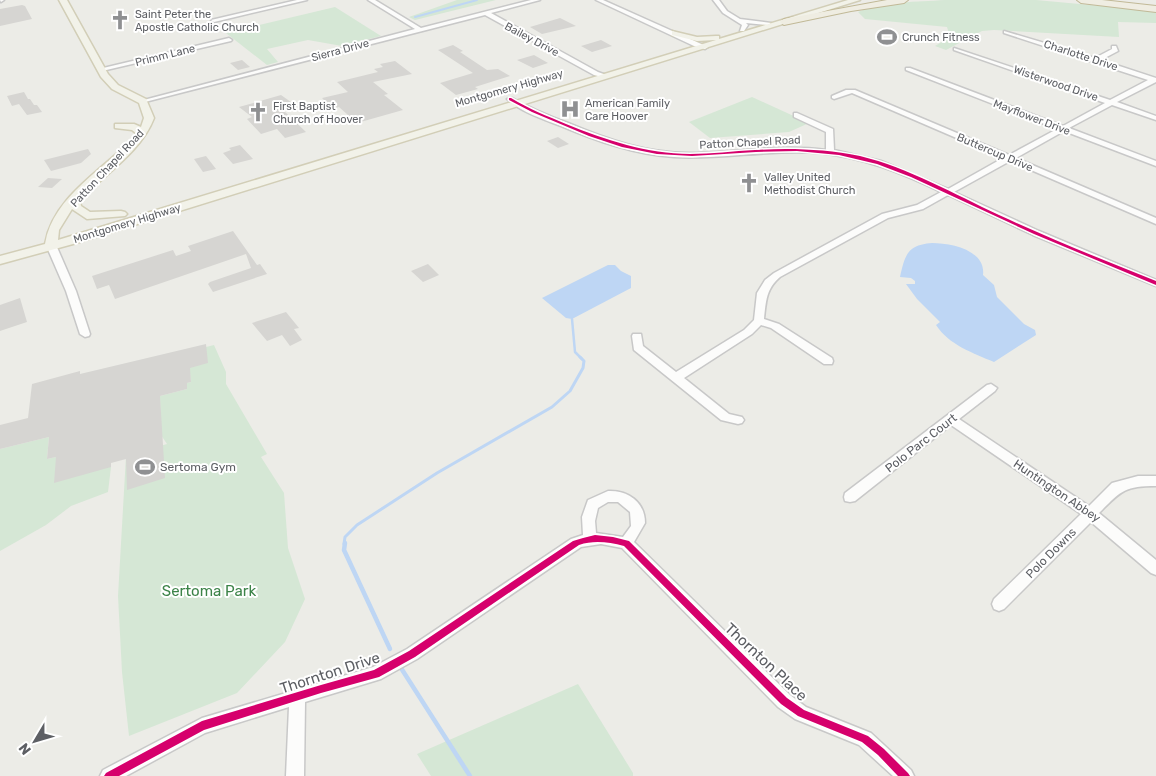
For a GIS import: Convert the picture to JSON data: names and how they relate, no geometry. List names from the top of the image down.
{
  "streets": {
    "main road": ["Montgomery Highway", "Patton Chapel Road"],
    "street": [
      "Bailey Drive",
      "Sierra Drive",
      "Primm Lane",
      "Charlotte Drive",
      "Wisterwood Drive",
      "Mayflower Drive",
      "Buttercup Drive",
      "Polo Parc Court",
      "Huntington Abbey",
      "Polo Downs",
      "Thornton Place",
      "Thornton Drive"
    ]
  },
  "crossings": [
    ["Bailey Drive", "Sierra Drive"],
    ["Bailey Drive", "Montgomery Highway"],
    ["Sierra Drive", "Patton Chapel Road"],
    ["Montgomery Highway", "Patton Chapel Road"],
    ["Polo Parc Court", "Huntington Abbey"],
    ["Huntington Abbey", "Polo Downs"],
    ["Thornton Place", "Thornton Drive"]
  ],
  "parks": ["Sertoma Park"],
  "places": {
    "church": ["Saint Peter the Apostle Catholic Church", "First Baptist Church of Hoover", "Valley United Methodist Church"],
    "sports": ["Crunch Fitness", "Sertoma Gym"],
    "hospital": ["American Family Care Hoover"]
  },
  "north": "bottom left"
}
